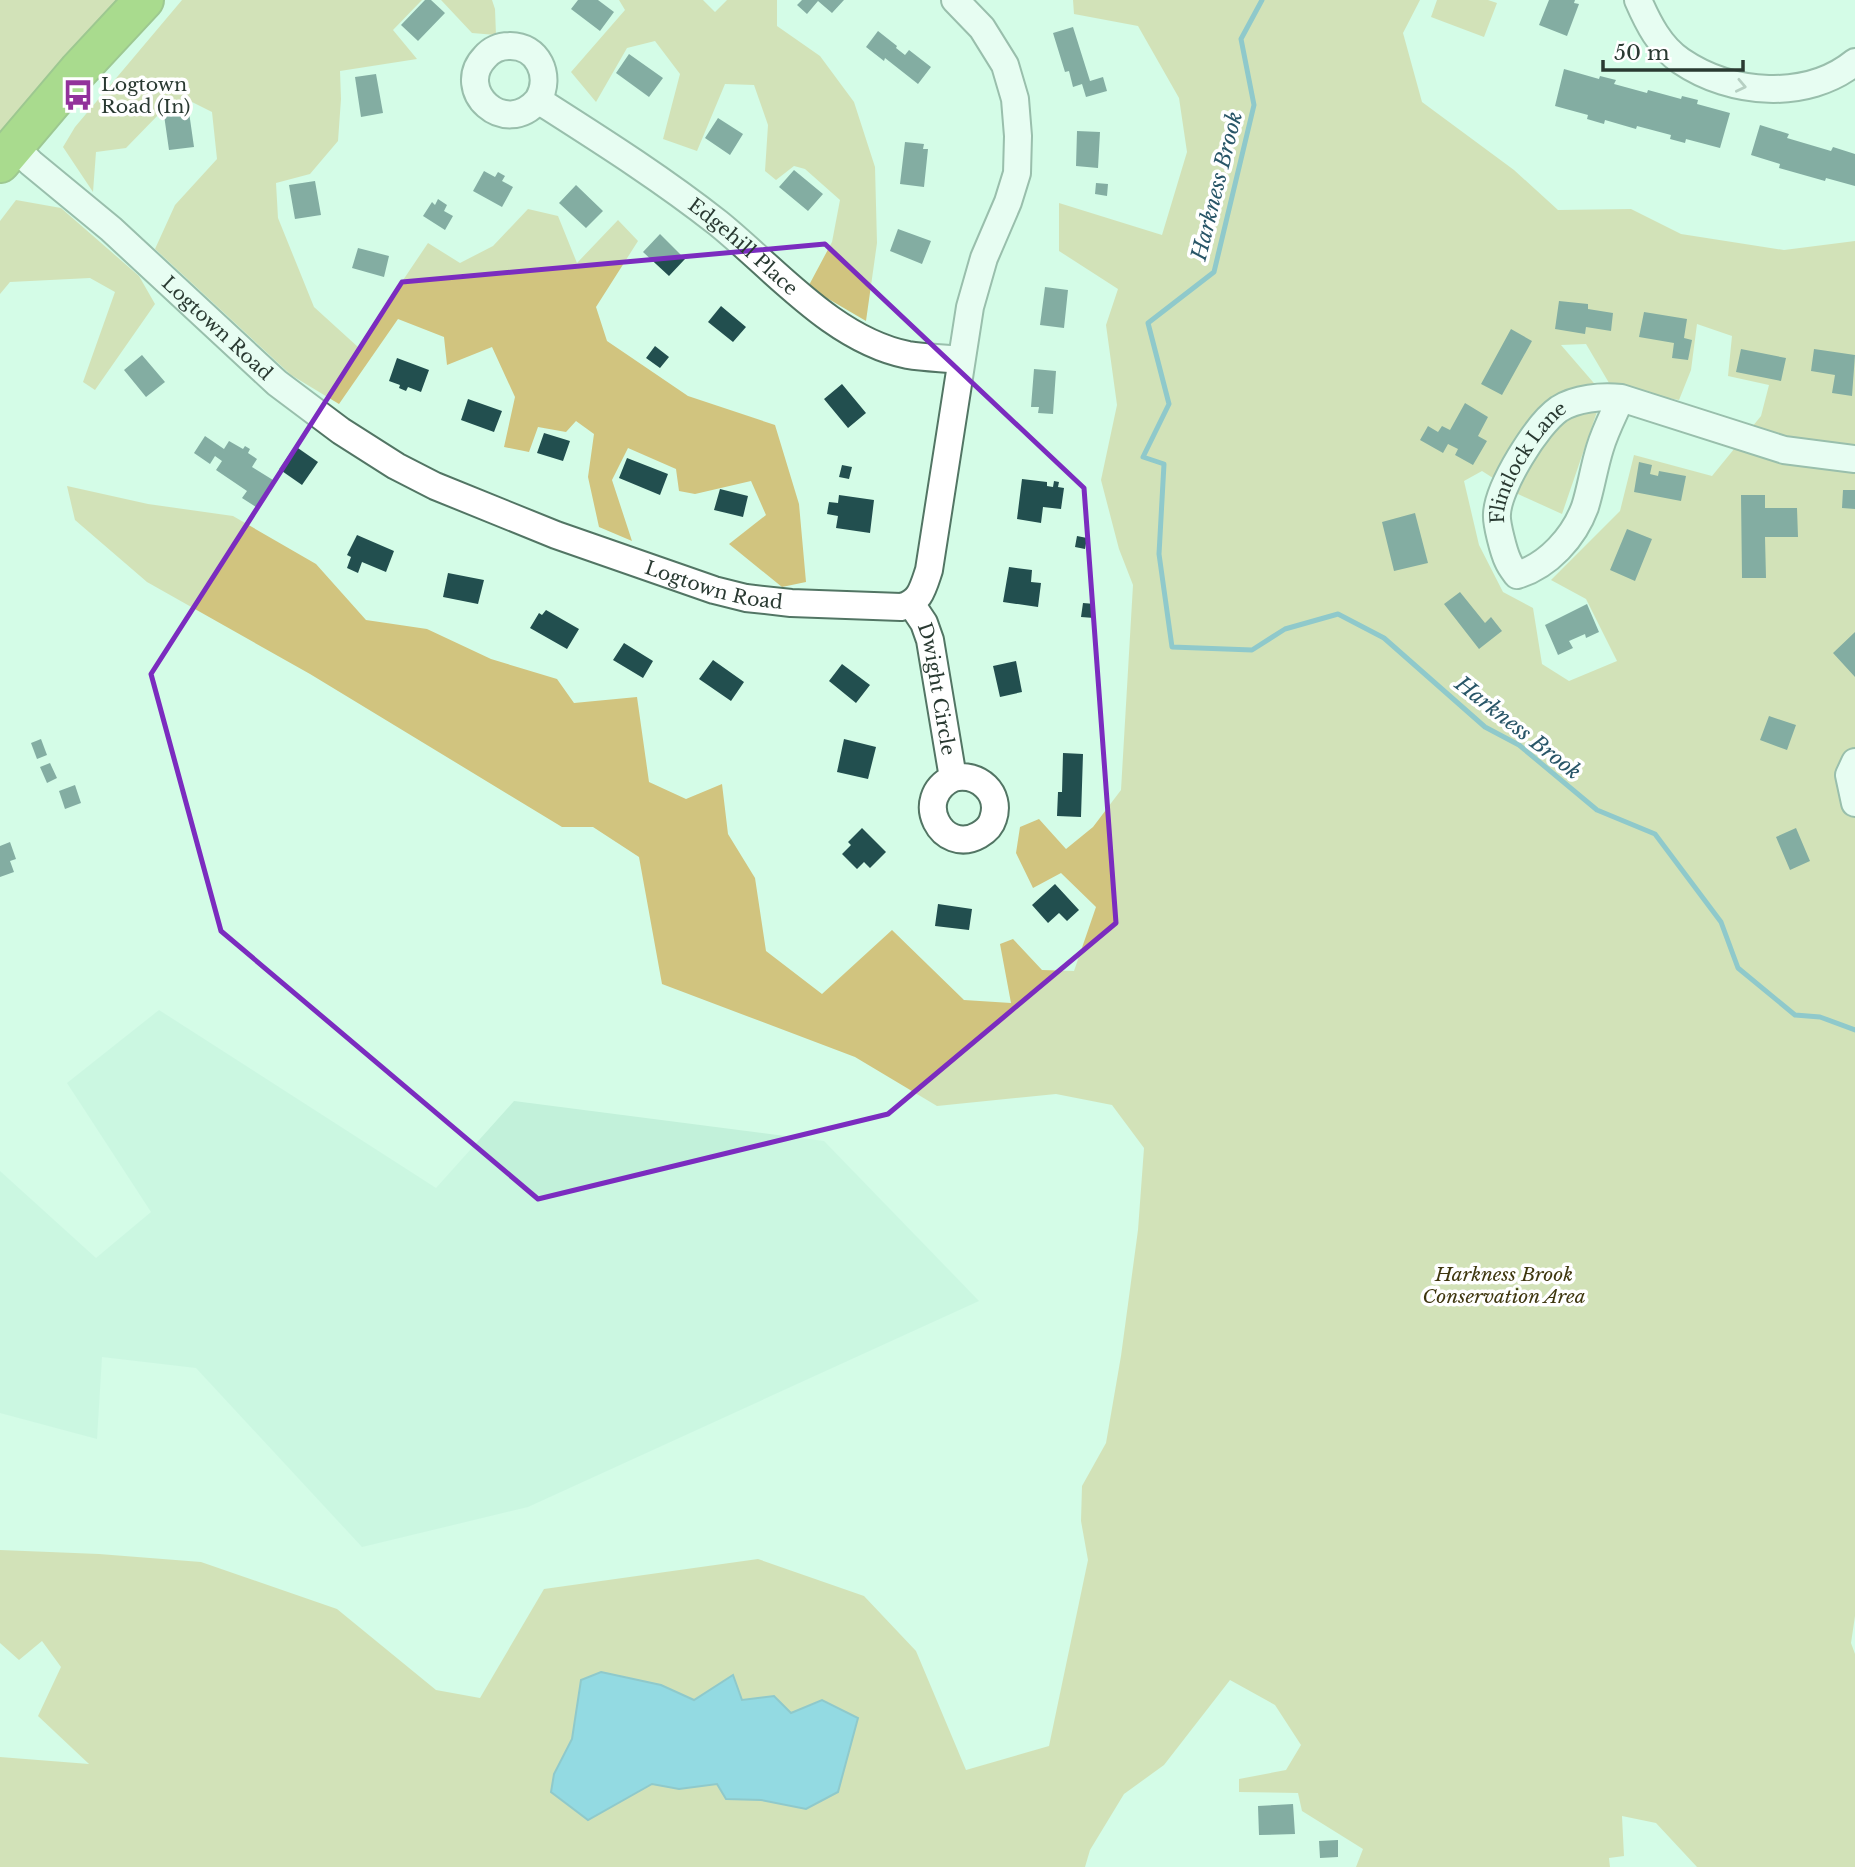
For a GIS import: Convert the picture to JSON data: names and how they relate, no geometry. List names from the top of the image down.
{
  "streets": {
    "street": [
      "Edgehill Place",
      "Logtown Road",
      "Flintlock Lane",
      "Dwight Circle"
    ]
  },
  "crossings": [
    ["Logtown Road", "Dwight Circle"]
  ],
  "water": ["Harkness Brook"],
  "parks": ["Harkness Brook Conservation Area"],
  "places": {
    "bus stop": ["Logtown Road (In)"]
  },
  "scale_bar": "50 m"
}
